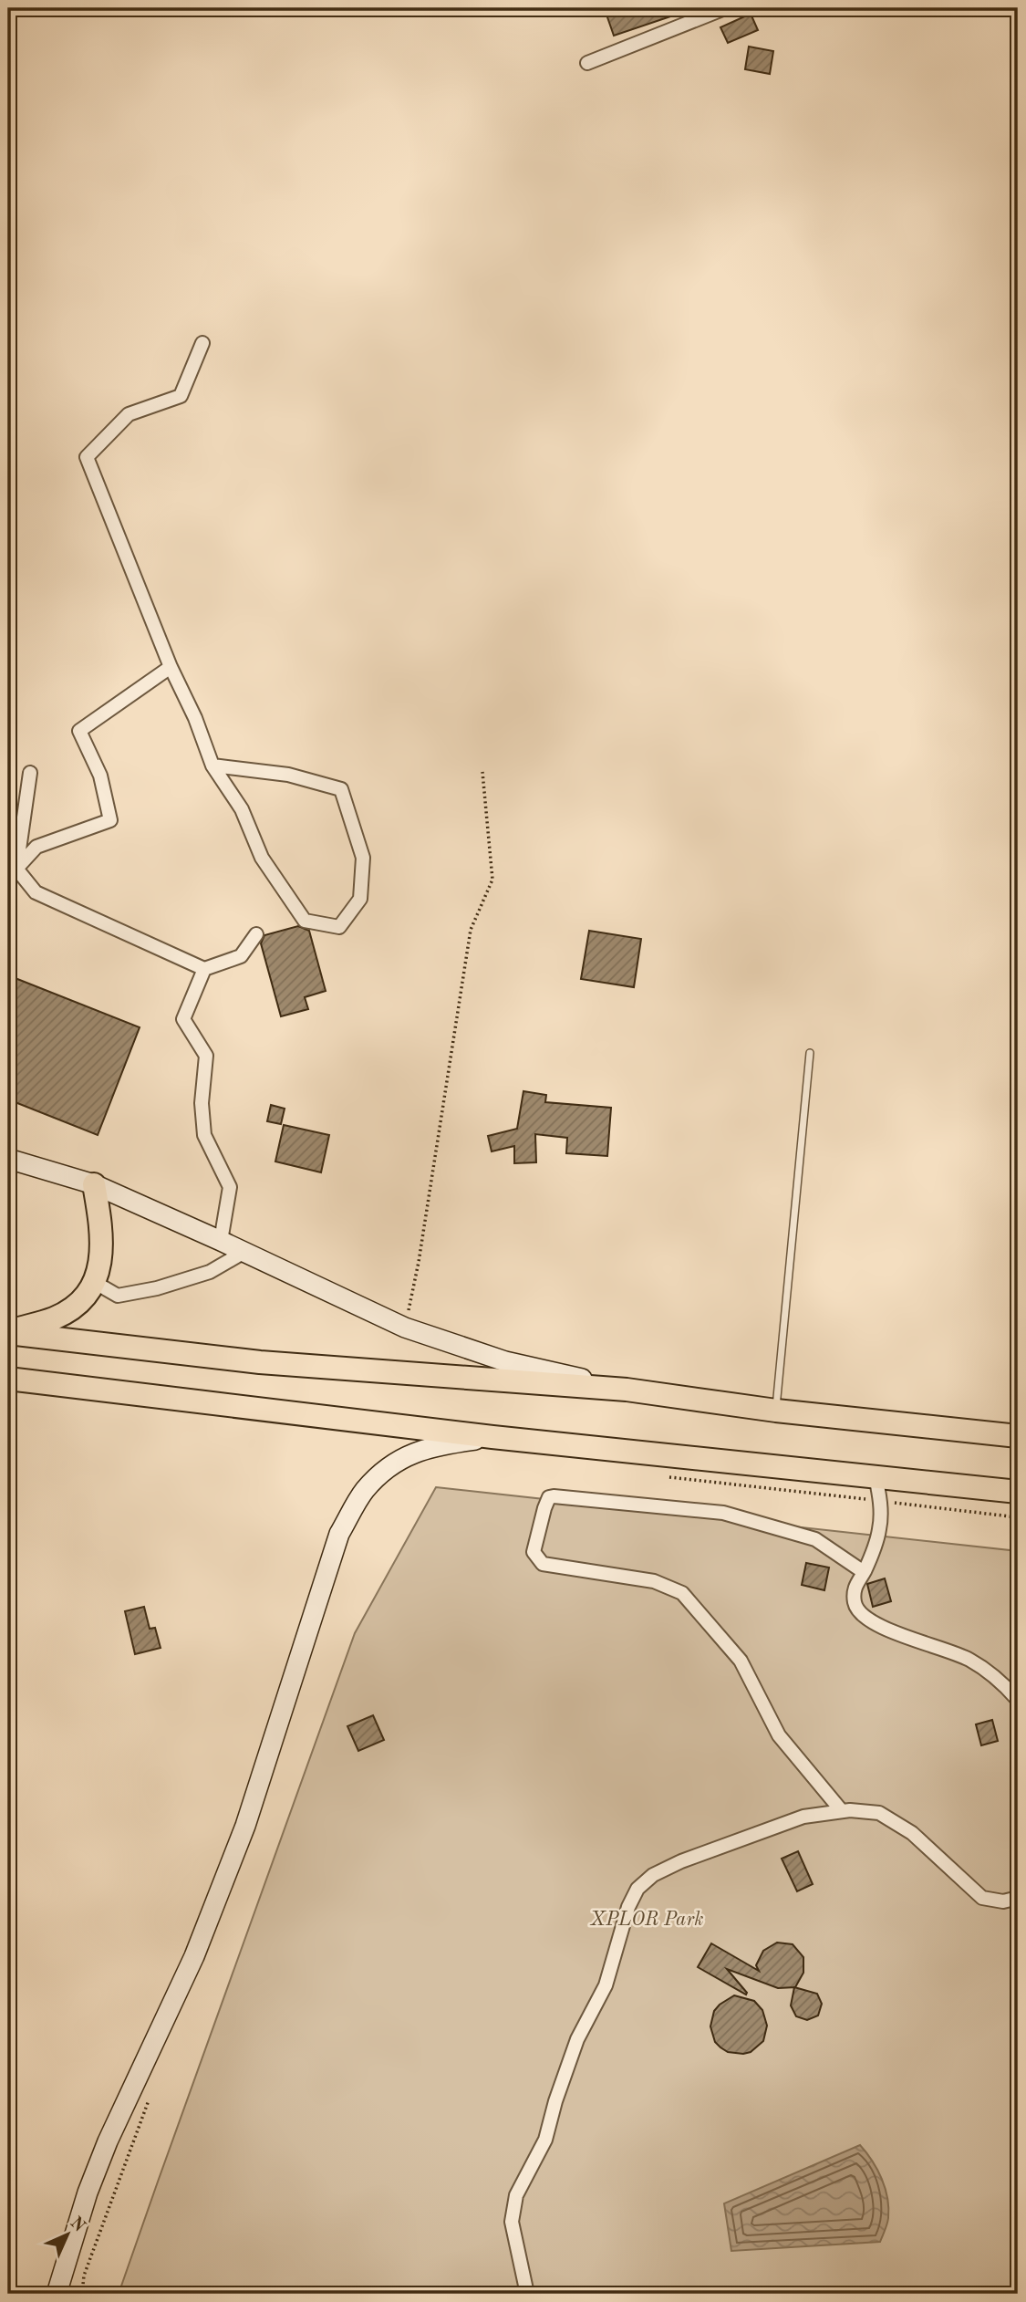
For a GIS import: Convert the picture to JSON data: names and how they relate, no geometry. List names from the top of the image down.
{
  "parks": ["XPLOR Park"],
  "north": "top right"
}
